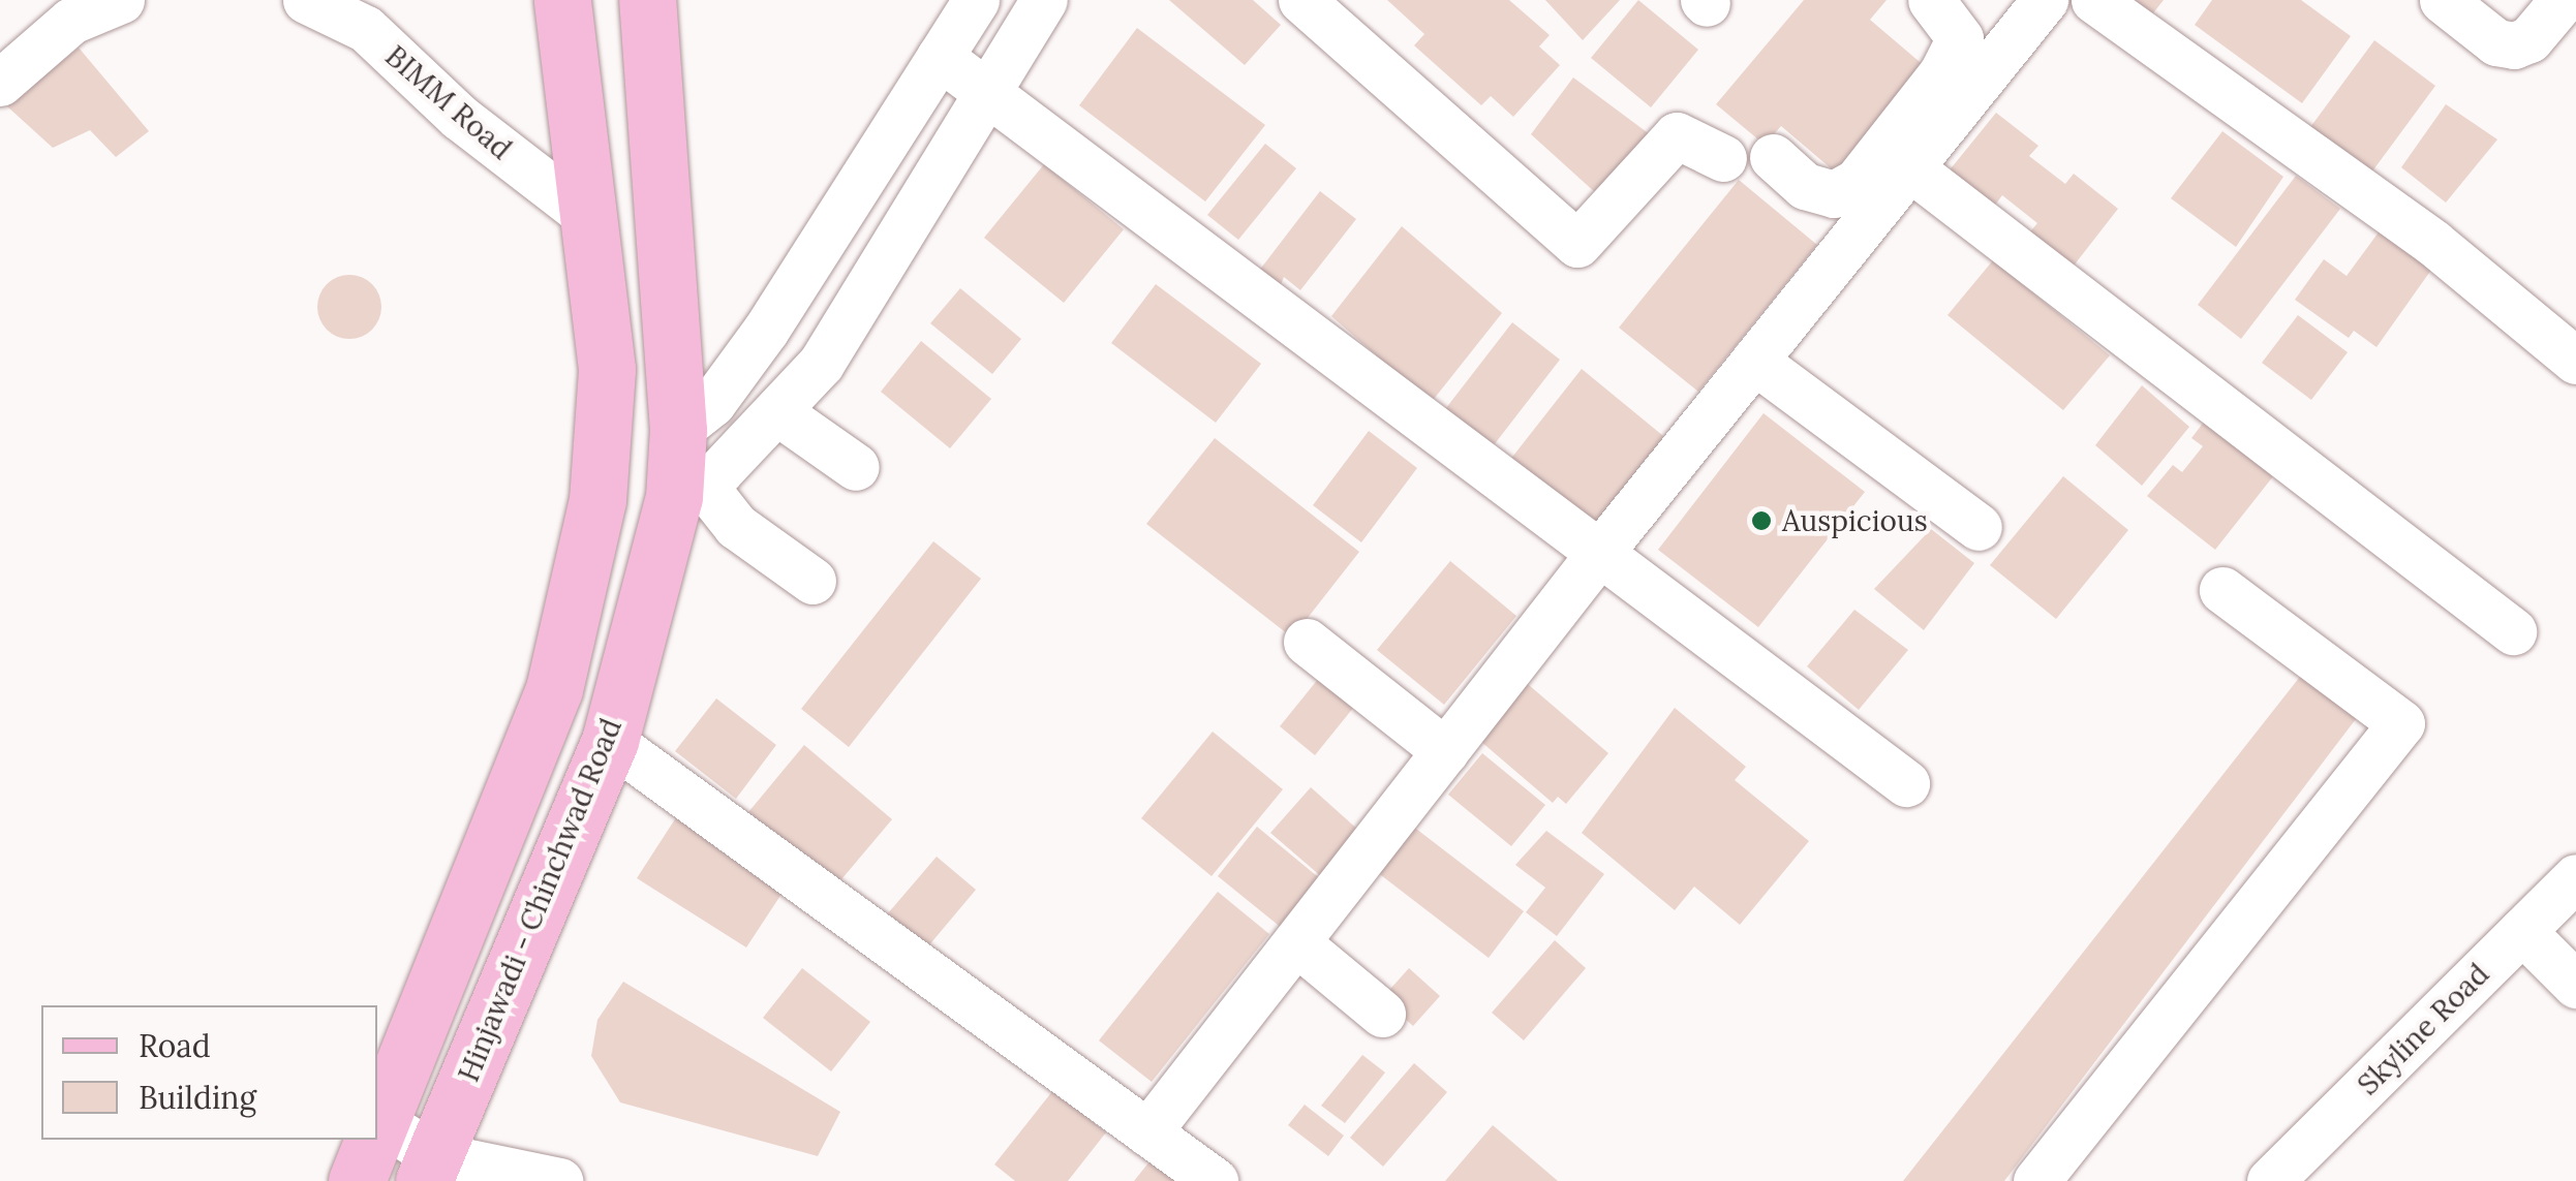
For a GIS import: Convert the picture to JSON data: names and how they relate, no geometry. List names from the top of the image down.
{
  "streets": {
    "main road": ["Hinjawadi - Chinchwad Road"],
    "street": ["BIMM Road", "Skyline Road"]
  },
  "places": ["Auspicious"],
  "legend": ["Road", "Building"]
}
